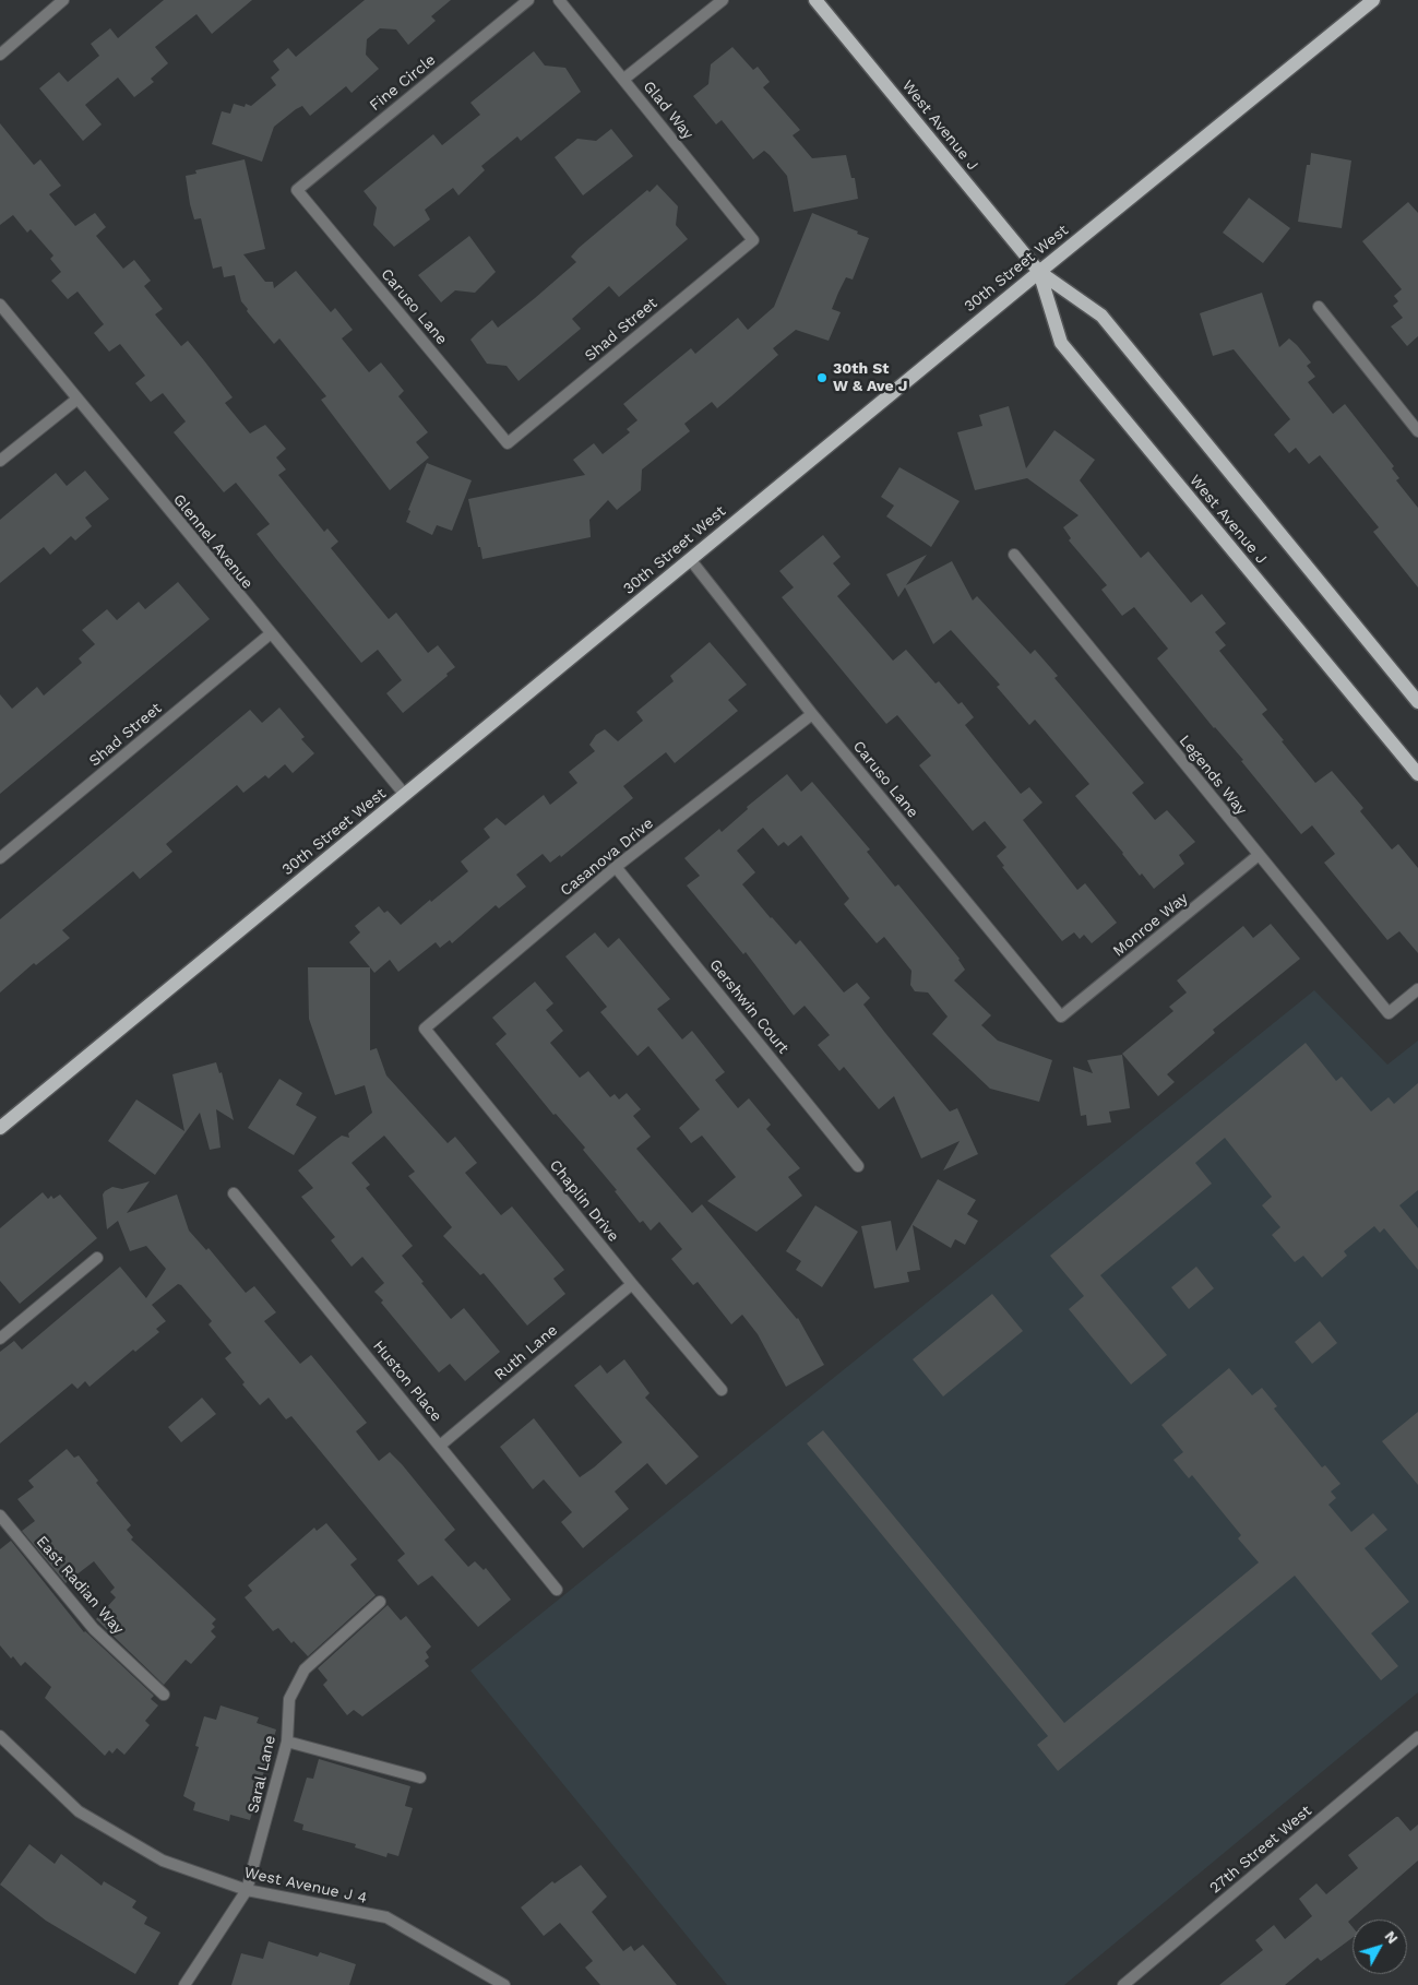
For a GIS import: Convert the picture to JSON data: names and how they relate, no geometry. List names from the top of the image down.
{
  "streets": {
    "main road": ["West Avenue J", "30th Street West"],
    "street": [
      "Fine Circle",
      "Glad Way",
      "Caruso Lane",
      "Shad Street",
      "Glennel Avenue",
      "Legends Way",
      "Casanova Drive",
      "Monroe Way",
      "Gershwin Court",
      "Chaplin Drive",
      "Ruth Lane",
      "Huston Place",
      "East Radian Way",
      "Saral Lane",
      "27th Street West",
      "West Avenue J 4"
    ]
  },
  "crossings": [
    ["Fine Circle", "Caruso Lane"],
    ["Glad Way", "Shad Street"],
    ["West Avenue J", "30th Street West"],
    ["30th Street West", "Caruso Lane"],
    ["30th Street West", "Glennel Avenue"],
    ["Caruso Lane", "Shad Street"],
    ["Caruso Lane", "Casanova Drive"],
    ["Caruso Lane", "Monroe Way"],
    ["Shad Street", "Glennel Avenue"],
    ["Legends Way", "Monroe Way"],
    ["Casanova Drive", "Gershwin Court"],
    ["Casanova Drive", "Chaplin Drive"],
    ["Chaplin Drive", "Ruth Lane"],
    ["Ruth Lane", "Huston Place"],
    ["Saral Lane", "West Avenue J 4"]
  ],
  "places": ["30th St W & Ave J"],
  "north": "top right"
}
